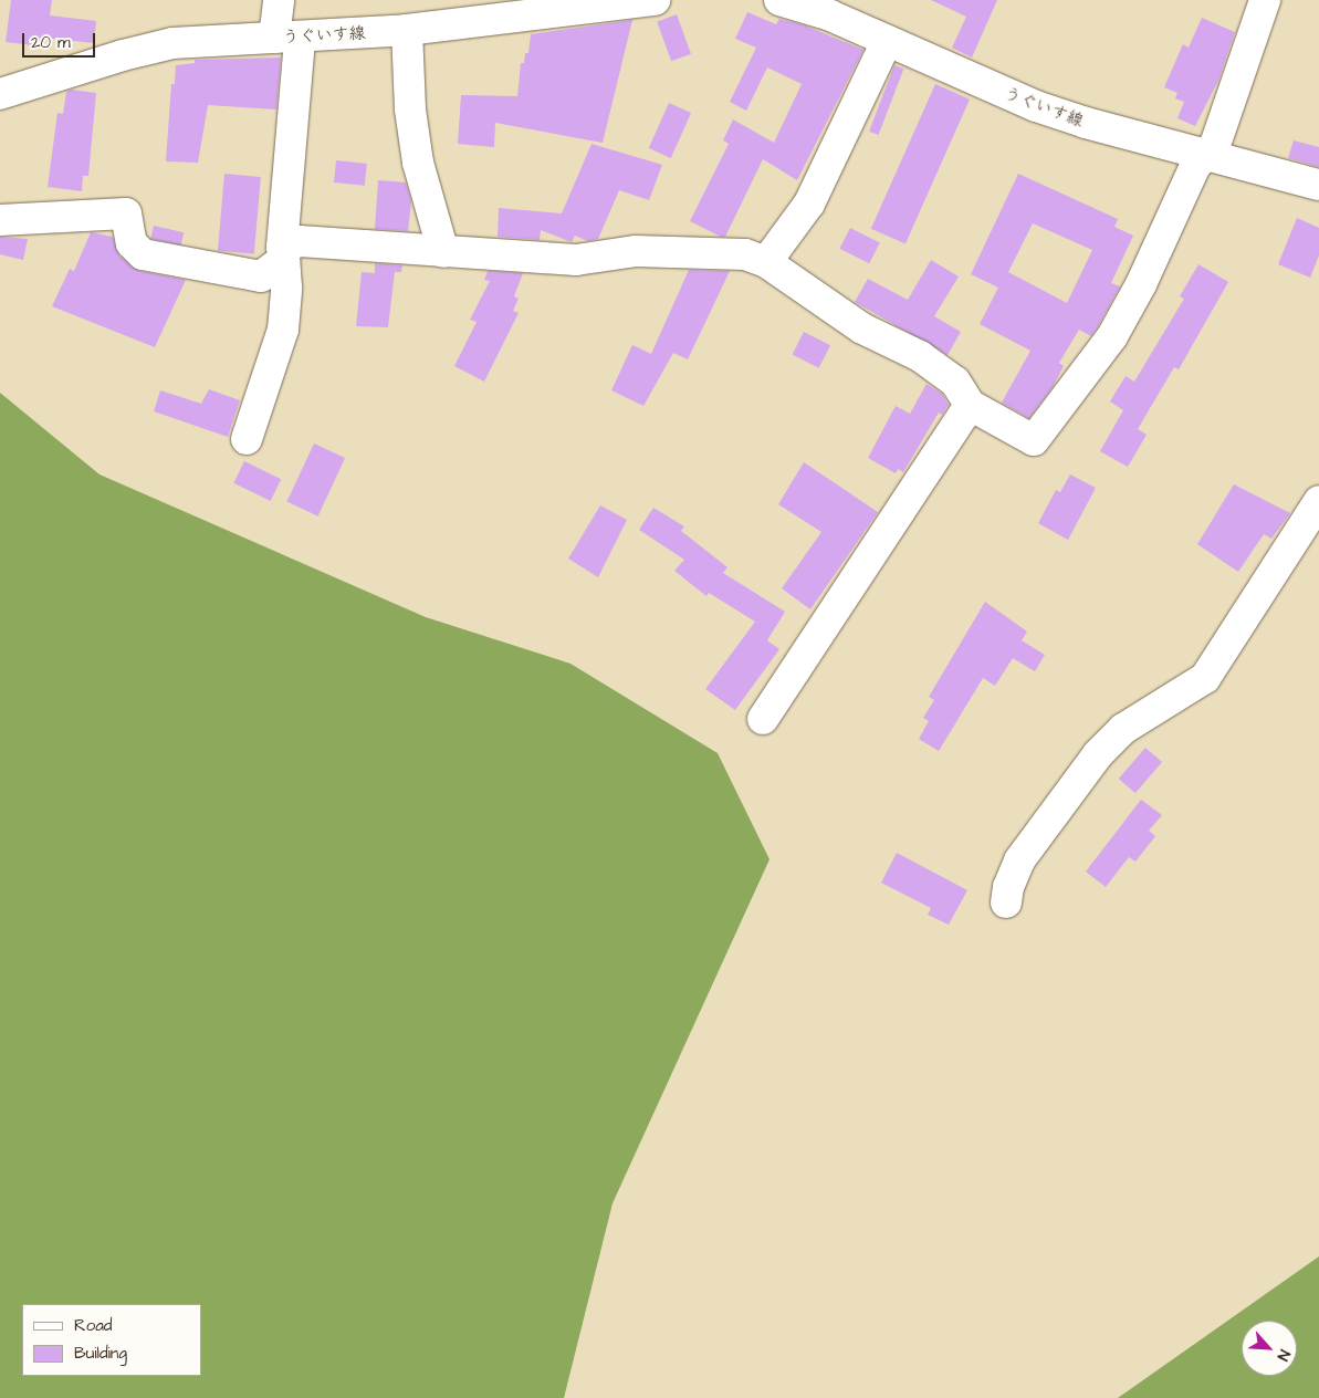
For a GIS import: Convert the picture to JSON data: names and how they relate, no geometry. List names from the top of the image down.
{
  "streets": {
    "street": ["うぐいす線"]
  },
  "legend": ["Road", "Building"],
  "scale_bar": "20 m",
  "north": "bottom right"
}
